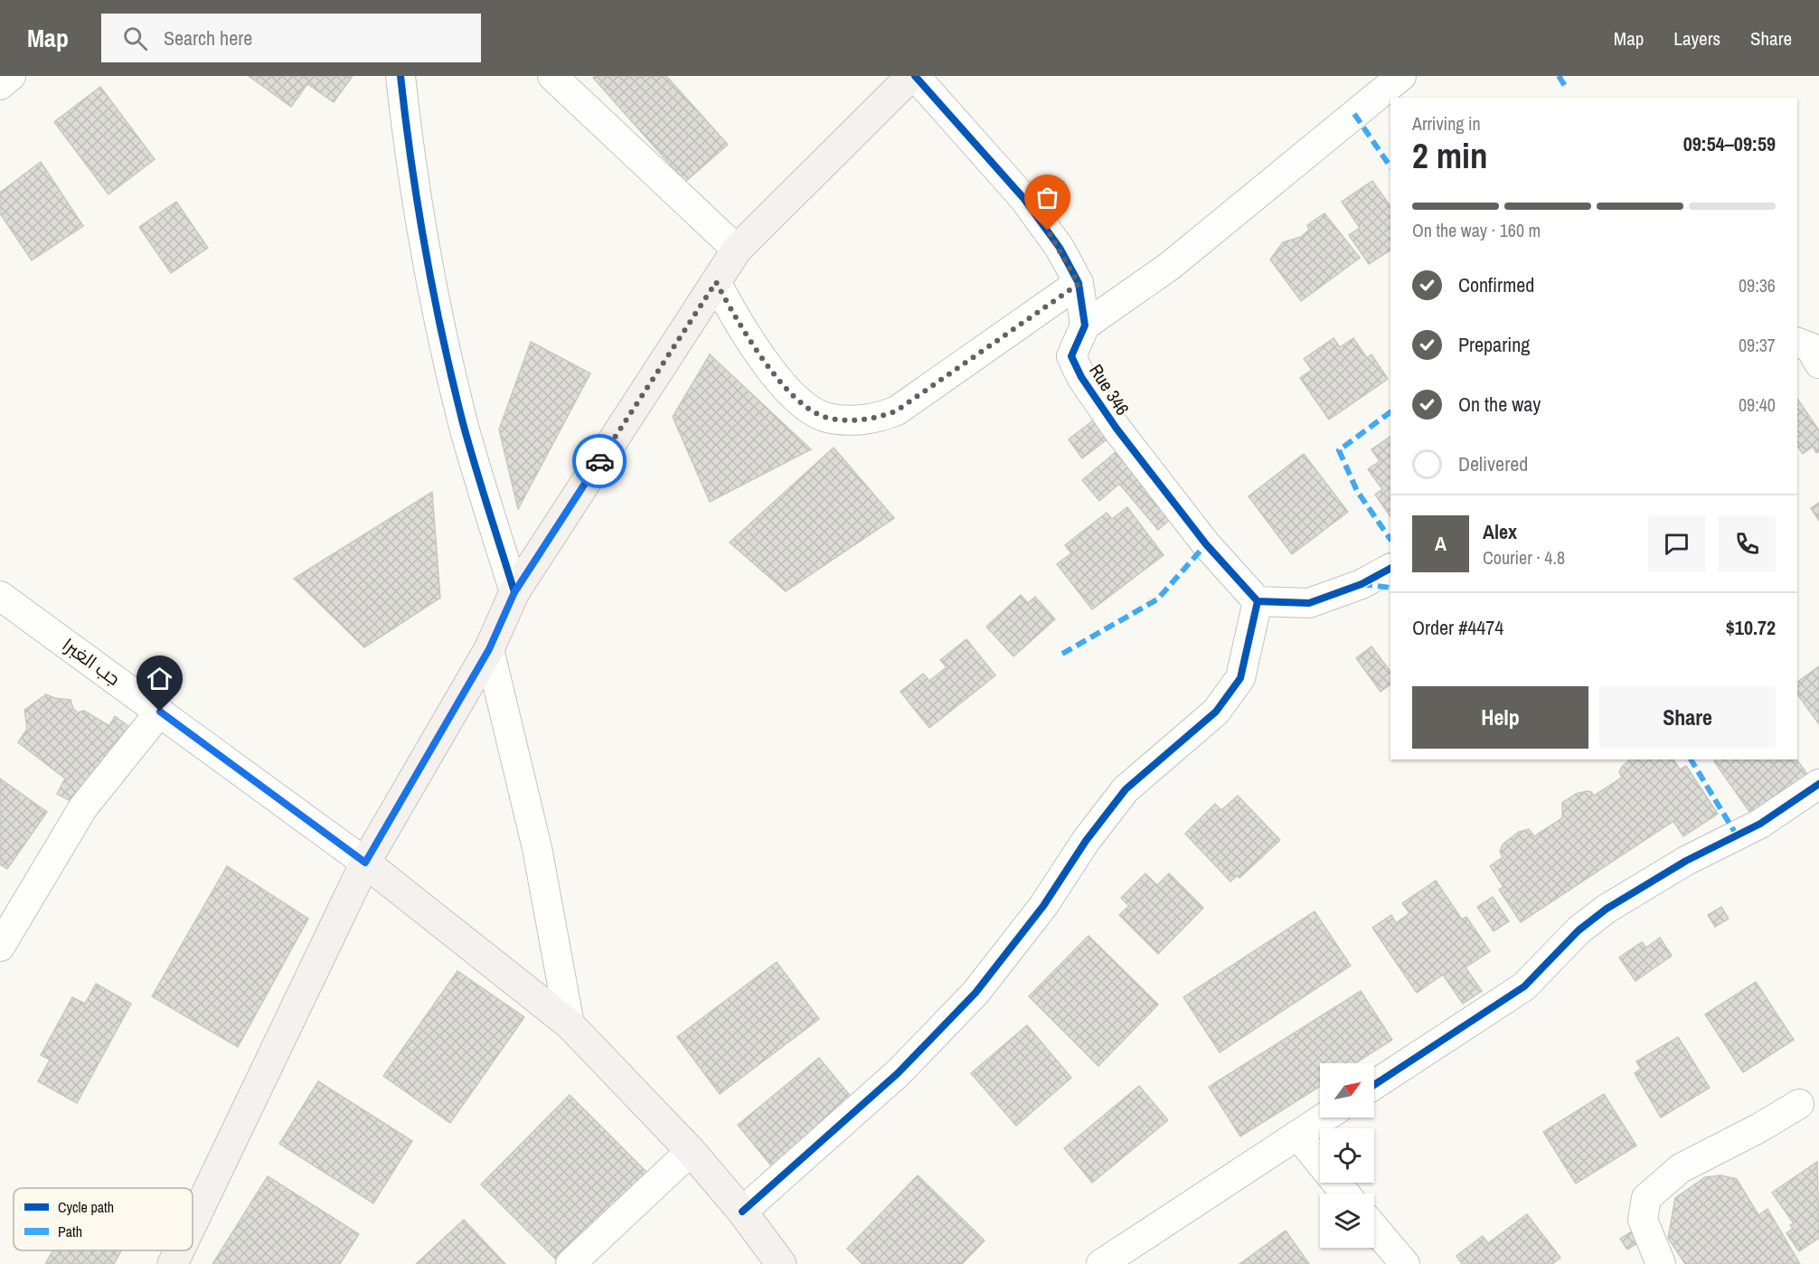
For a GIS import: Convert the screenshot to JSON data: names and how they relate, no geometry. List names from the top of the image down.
{
  "streets": {
    "street": ["Rue 346", "جب الغبرا"]
  },
  "legend": ["Cycle path", "Path"],
  "north": "top right",
  "page": {
    "header": "Map",
    "search": "Search here",
    "nav": ["Map", "Layers", "Share"],
    "heading": ["2 min", "Arriving in", "09:54–09:59"],
    "panel": [
      "Alex",
      "Courier · 4.8",
      "Order #4474",
      "$10.72"
    ],
    "bar": "On the way · 160 m",
    "list": [
      ["Confirmed", "09:36"],
      ["Preparing", "09:37"],
      ["On the way", "09:40"],
      "Delivered"
    ],
    "round": "A",
    "buttons": ["Help", "Share"]
  }
}
